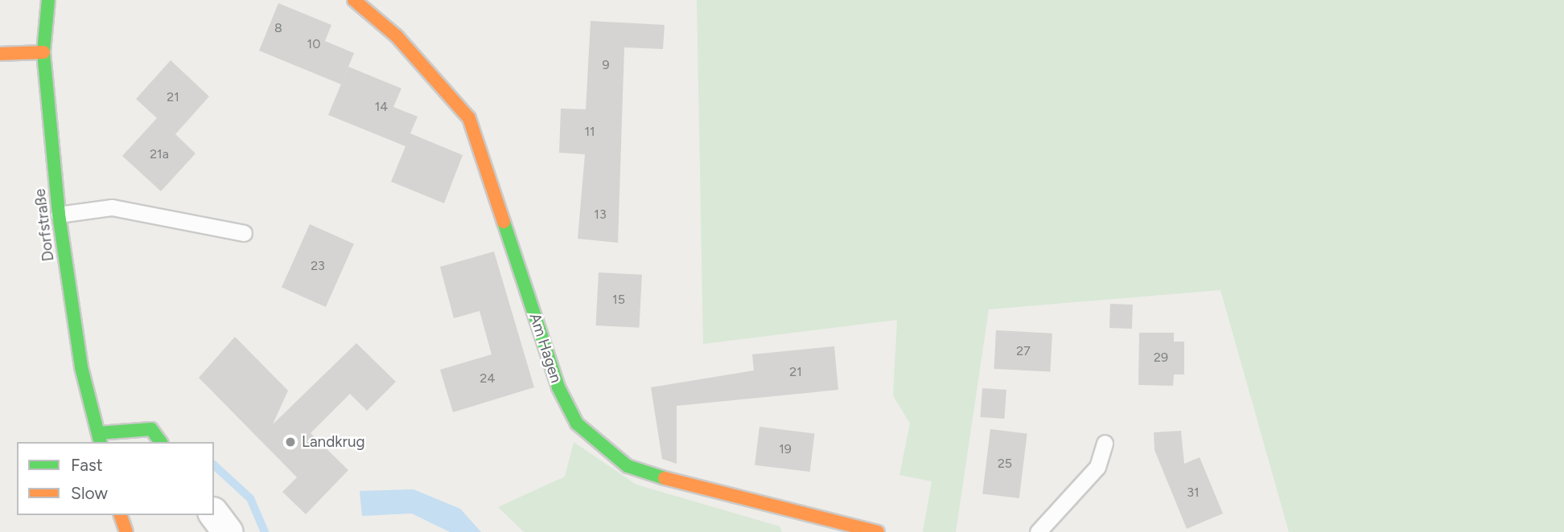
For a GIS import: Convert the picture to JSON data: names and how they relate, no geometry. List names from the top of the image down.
{
  "streets": {
    "street": ["Dorfstraße", "Am Hagen"]
  },
  "places": ["Landkrug"],
  "house_numbers": [
    "8",
    "10",
    "9",
    "21",
    "14",
    "11",
    "21a",
    "13",
    "23",
    "15",
    "27",
    "29",
    "21",
    "24",
    "19",
    "25",
    "31"
  ],
  "legend": ["Fast", "Slow"]
}
